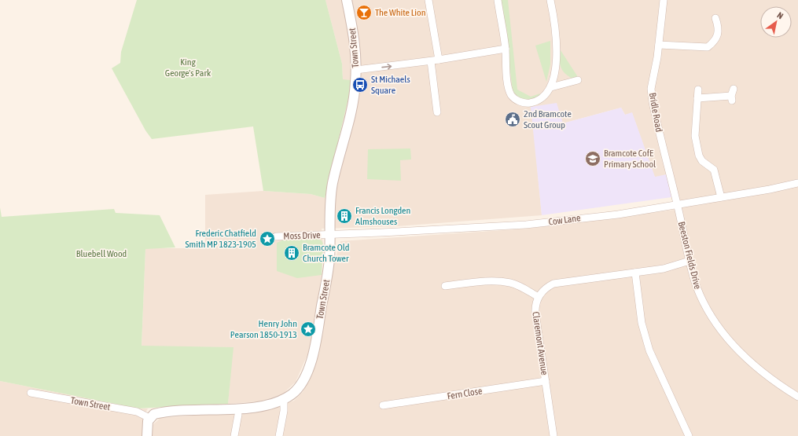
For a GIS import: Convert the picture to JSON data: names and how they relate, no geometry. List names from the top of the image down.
{
  "streets": {
    "street": [
      "Town Street",
      "Bridle Road",
      "Cow Lane",
      "Moss Drive",
      "Beeston Fields Drive",
      "Claremont Avenue",
      "Fern Close"
    ]
  },
  "crossings": [
    ["Town Street", "Cow Lane"],
    ["Town Street", "Moss Drive"],
    ["Bridle Road", "Cow Lane"],
    ["Bridle Road", "Beeston Fields Drive"],
    ["Cow Lane", "Moss Drive"],
    ["Cow Lane", "Beeston Fields Drive"],
    ["Beeston Fields Drive", "Claremont Avenue"],
    ["Claremont Avenue", "Fern Close"]
  ],
  "parks": ["King George's Park", "Bluebell Wood"],
  "places": {
    "bar": ["The White Lion"],
    "bus stop": ["St Michaels Square"],
    "public building": ["2nd Bramcote Scout Group"],
    "school or university": ["Bramcote CofE Primary School"],
    "building": ["Francis Longden Almshouses", "Bramcote Old Church Tower"],
    "place": ["Frederic Chatfield Smith MP 1823-1905", "Henry John Pearson 1850-1913"]
  },
  "north": "top right"
}
